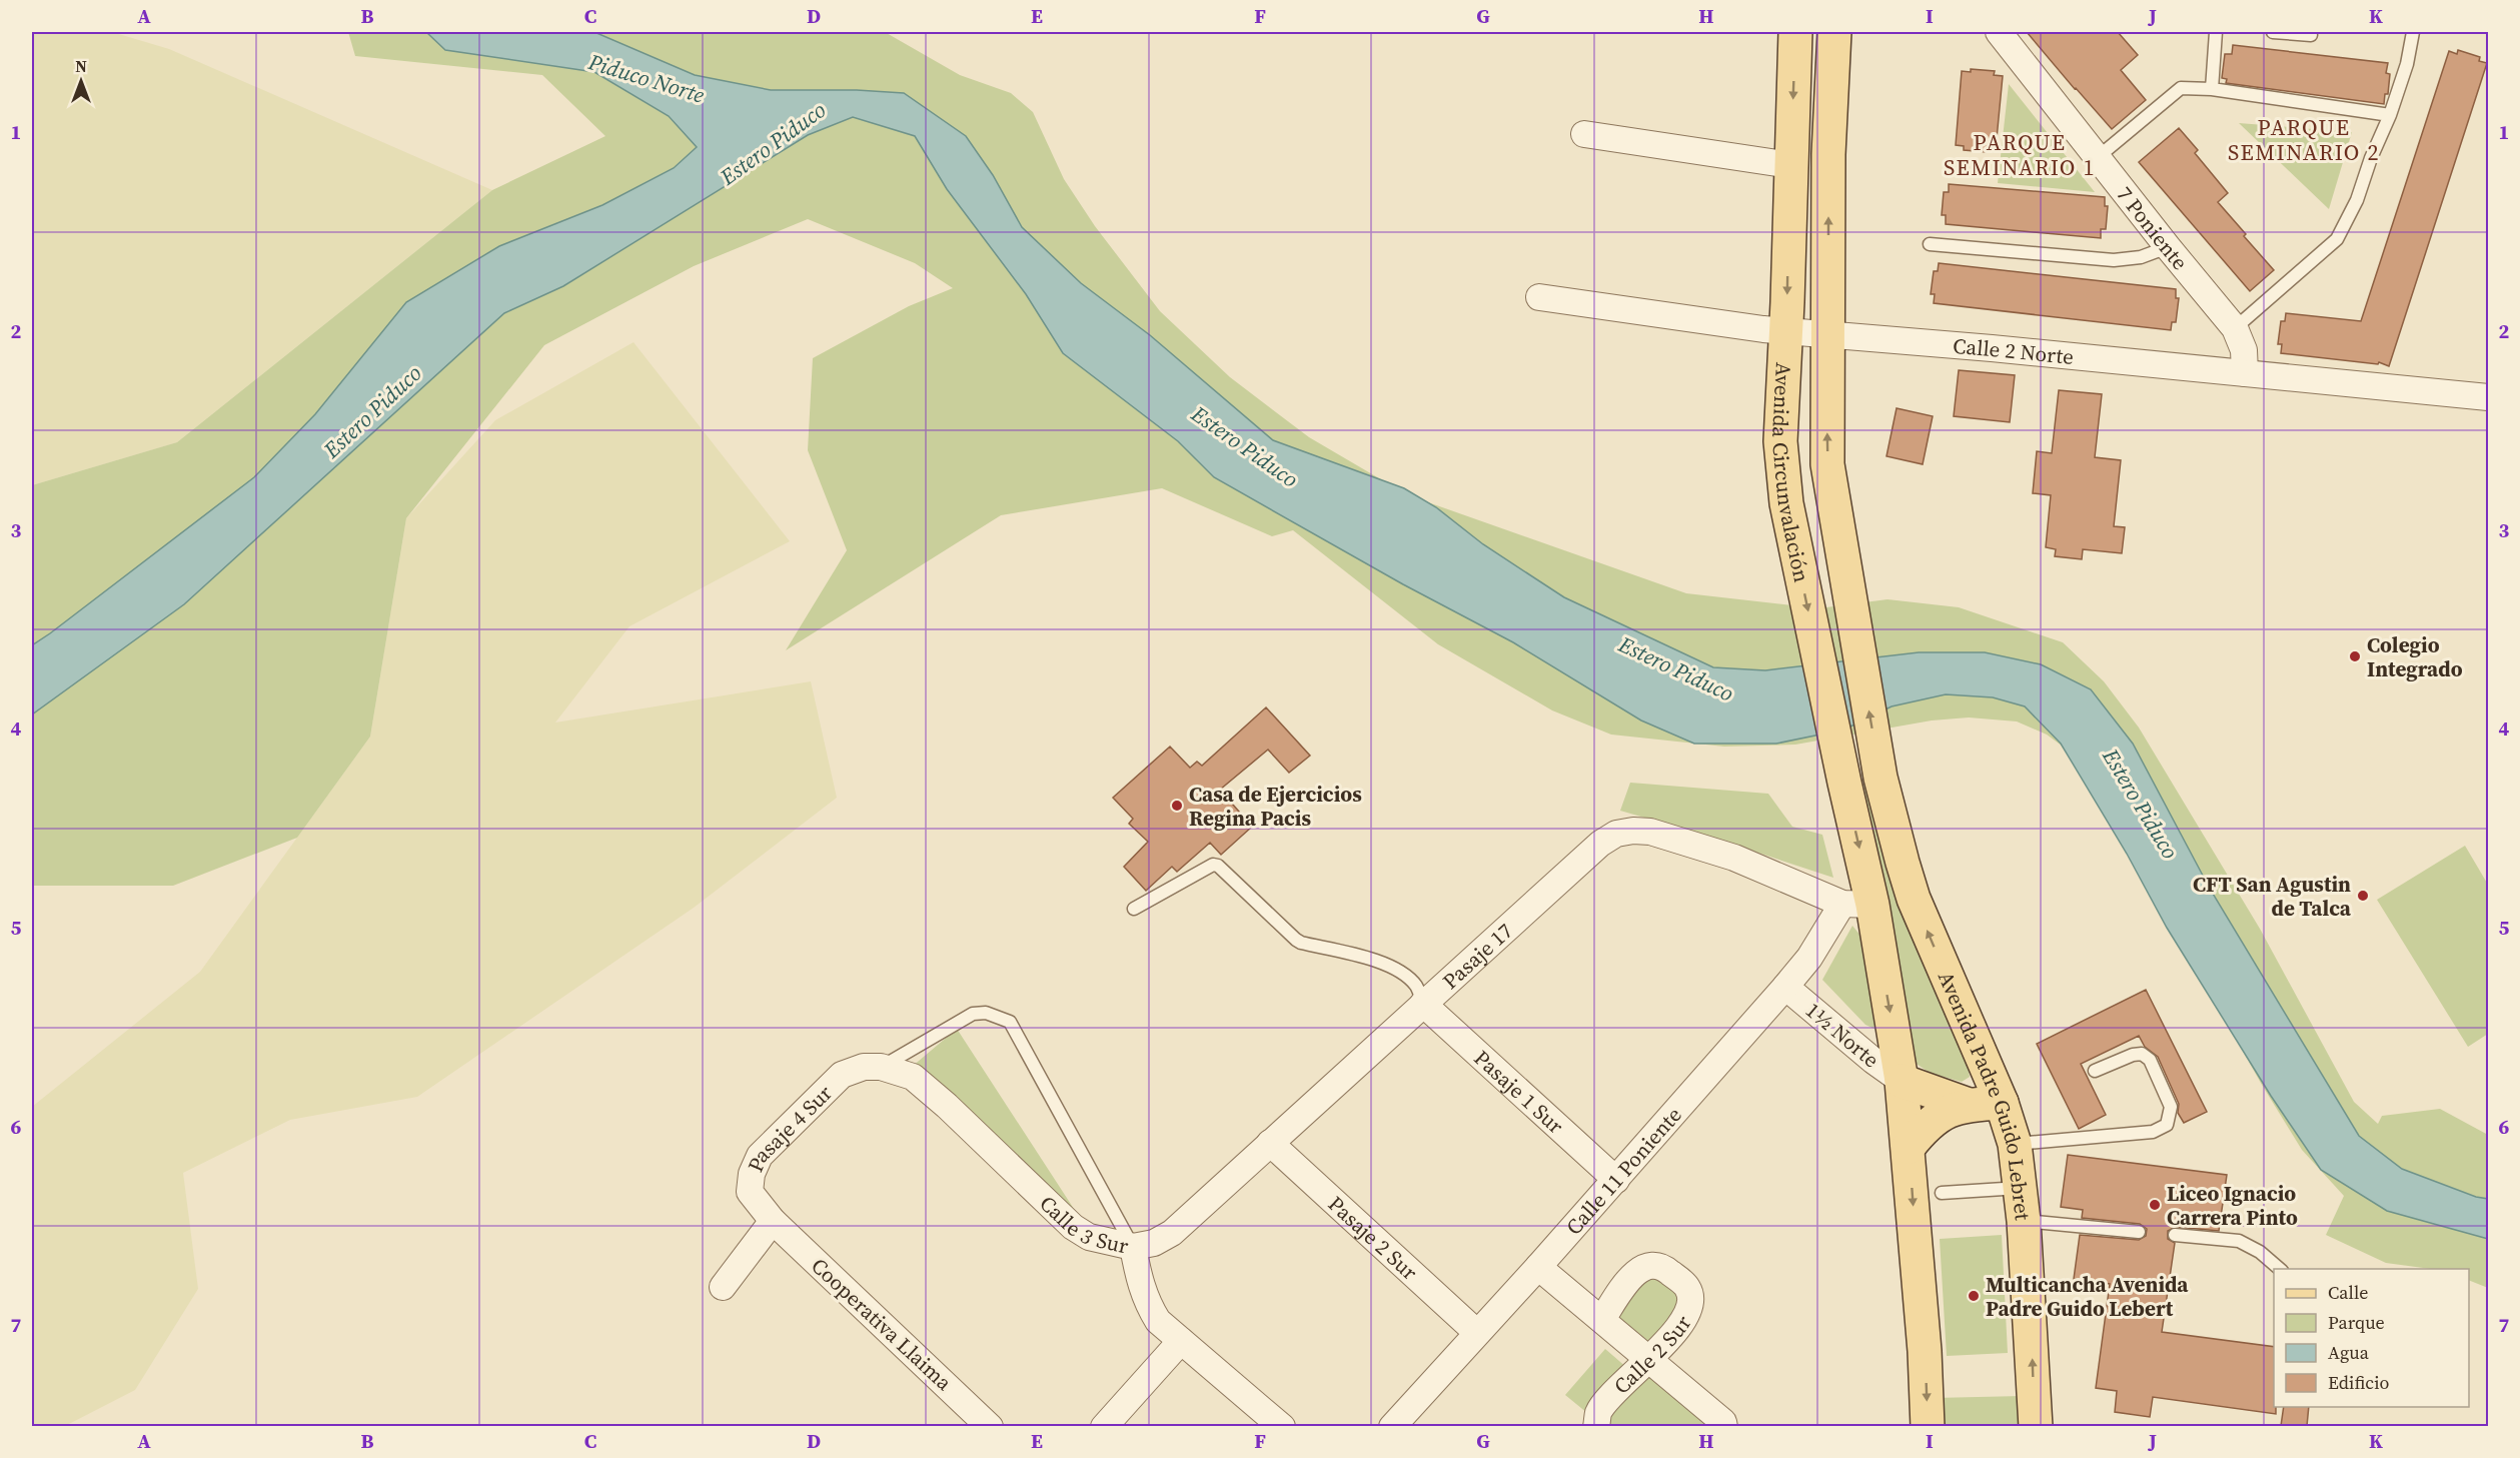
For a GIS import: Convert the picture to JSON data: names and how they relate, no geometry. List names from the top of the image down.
{
  "streets": {
    "main road": ["Avenida Circunvalación", "Avenida Padre Guido Lebret"],
    "street": [
      "7 Poniente",
      "Calle 2 Norte",
      "Pasaje 17",
      "1½ Norte",
      "Pasaje 1 Sur",
      "Pasaje 4 Sur",
      "Calle 11 Poniente",
      "Calle 3 Sur",
      "Pasaje 2 Sur",
      "Cooperativa Llaima",
      "Calle 2 Sur"
    ]
  },
  "crossings": [
    ["7 Poniente", "Calle 2 Norte"],
    ["Calle 2 Norte", "Avenida Circunvalación"],
    ["Avenida Circunvalación", "Pasaje 17"],
    ["Avenida Circunvalación", "Avenida Padre Guido Lebret"],
    ["Avenida Circunvalación", "Calle 11 Poniente"],
    ["Pasaje 17", "Pasaje 1 Sur"],
    ["Pasaje 17", "Calle 11 Poniente"],
    ["Pasaje 17", "Calle 3 Sur"],
    ["Pasaje 17", "Pasaje 2 Sur"],
    ["1½ Norte", "Calle 11 Poniente"],
    ["Pasaje 1 Sur", "Calle 11 Poniente"],
    ["Pasaje 4 Sur", "Calle 3 Sur"],
    ["Pasaje 4 Sur", "Cooperativa Llaima"],
    ["Calle 11 Poniente", "Pasaje 2 Sur"]
  ],
  "districts": ["PARQUE SEMINARIO 2", "PARQUE SEMINARIO 1"],
  "water": ["Piduco Norte", "Estero Piduco"],
  "places": [
    "Colegio Integrado",
    "Casa de Ejercicios Regina Pacis",
    "CFT San Agustin de Talca",
    "Liceo Ignacio Carrera Pinto",
    "Multicancha Avenida Padre Guido Lebert"
  ],
  "legend": [
    "Calle",
    "Parque",
    "Agua",
    "Edificio"
  ],
  "north": "top",
  "grid": {
    "columns": [
      "A",
      "B",
      "C",
      "D",
      "E",
      "F",
      "G",
      "H",
      "I",
      "J",
      "K"
    ],
    "rows": [
      "1",
      "2",
      "3",
      "4",
      "5",
      "6",
      "7"
    ]
  }
}
